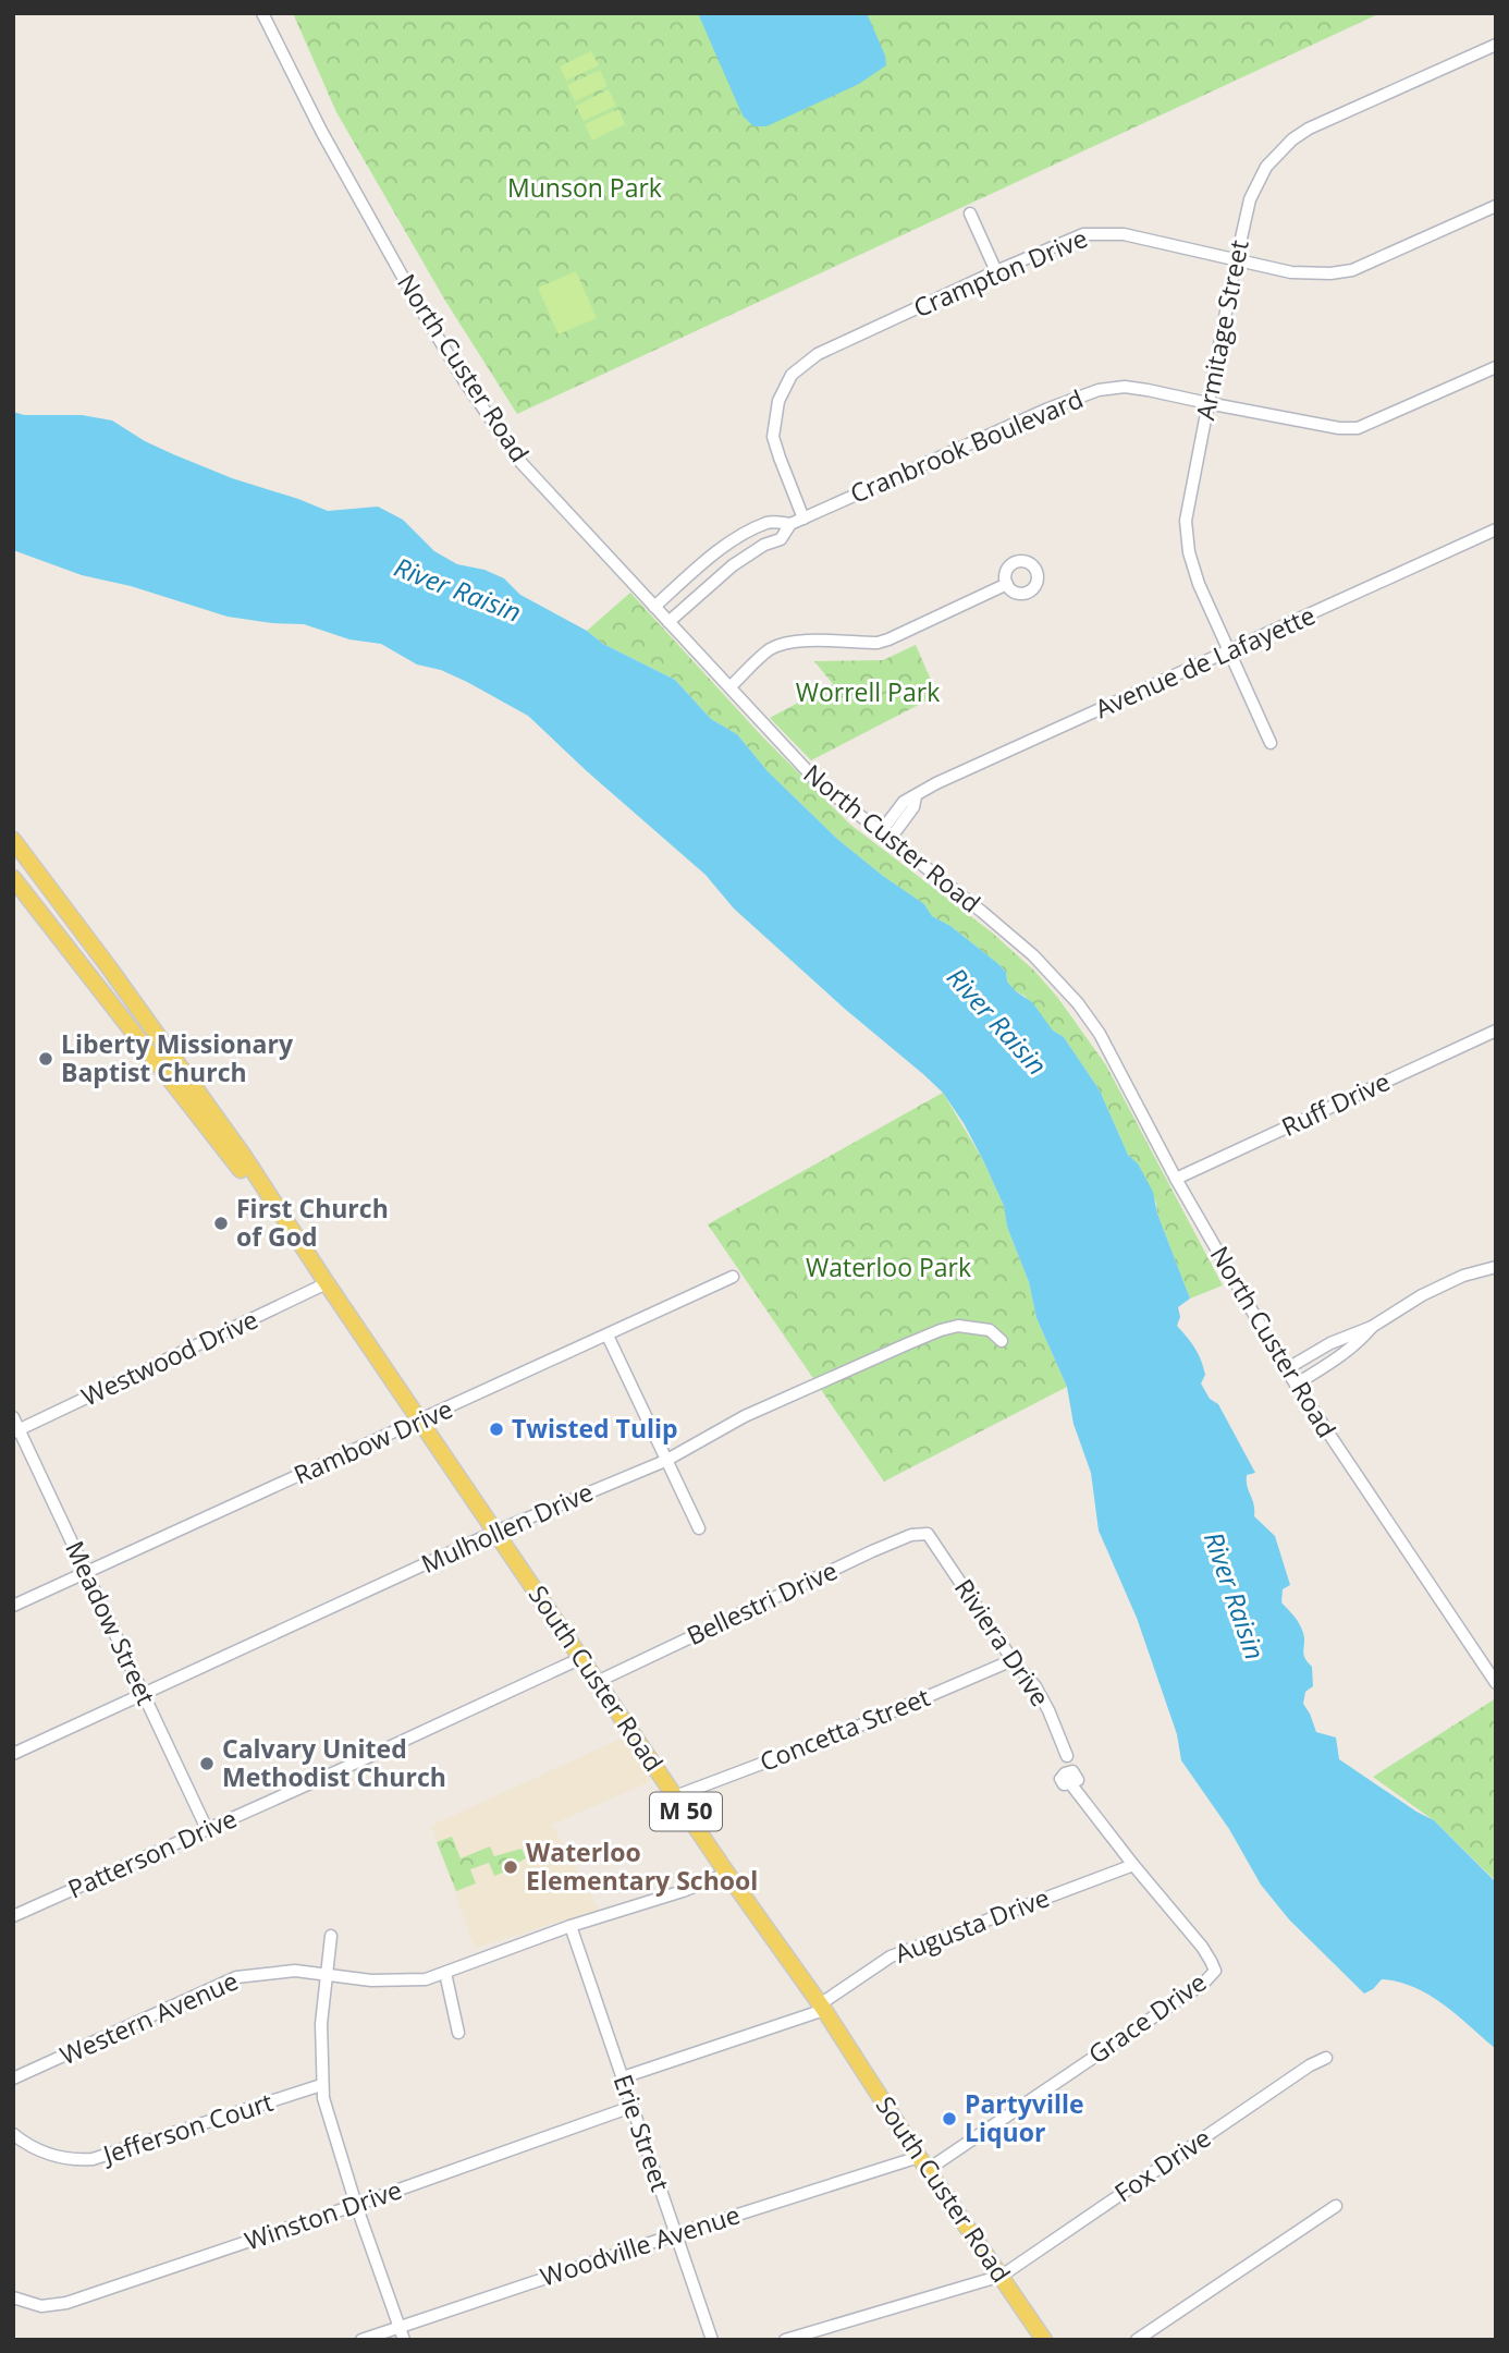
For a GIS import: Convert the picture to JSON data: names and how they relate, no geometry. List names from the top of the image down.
{
  "streets": {
    "main road": ["South Custer Road", "M 50"],
    "street": [
      "Crampton Drive",
      "Armitage Street",
      "North Custer Road",
      "Cranbrook Boulevard",
      "Avenue de Lafayette",
      "Ruff Drive",
      "Westwood Drive",
      "Rambow Drive",
      "Mulhollen Drive",
      "Bellestri Drive",
      "Meadow Street",
      "Riviera Drive",
      "Concetta Street",
      "Patterson Drive",
      "Augusta Drive",
      "Western Avenue",
      "Grace Drive",
      "Jefferson Court",
      "Erie Street",
      "Fox Drive",
      "Winston Drive",
      "Woodville Avenue"
    ]
  },
  "crossings": [
    ["Crampton Drive", "Armitage Street"],
    ["Crampton Drive", "Cranbrook Boulevard"],
    ["Armitage Street", "Cranbrook Boulevard"],
    ["Armitage Street", "Avenue de Lafayette"],
    ["North Custer Road", "Cranbrook Boulevard"],
    ["North Custer Road", "Avenue de Lafayette"],
    ["North Custer Road", "Ruff Drive"],
    ["Westwood Drive", "Meadow Street"],
    ["Westwood Drive", "South Custer Road"],
    ["Rambow Drive", "Meadow Street"],
    ["Rambow Drive", "South Custer Road"],
    ["Mulhollen Drive", "Meadow Street"],
    ["Mulhollen Drive", "South Custer Road"],
    ["Bellestri Drive", "Riviera Drive"],
    ["Bellestri Drive", "South Custer Road"],
    ["Meadow Street", "Patterson Drive"],
    ["Riviera Drive", "Concetta Street"],
    ["South Custer Road", "Concetta Street"],
    ["South Custer Road", "Patterson Drive"],
    ["South Custer Road", "Augusta Drive"],
    ["South Custer Road", "Western Avenue"],
    ["South Custer Road", "Grace Drive"],
    ["South Custer Road", "Fox Drive"],
    ["South Custer Road", "Woodville Avenue"],
    ["Augusta Drive", "Grace Drive"],
    ["Western Avenue", "Erie Street"],
    ["Grace Drive", "Woodville Avenue"],
    ["Erie Street", "Winston Drive"],
    ["Erie Street", "Woodville Avenue"]
  ],
  "water": ["River Raisin"],
  "parks": ["Munson Park", "Worrell Park", "Waterloo Park"],
  "places": [
    "Liberty Missionary Baptist Church",
    "First Church of God",
    "Twisted Tulip",
    "Calvary United Methodist Church",
    "Waterloo Elementary School",
    "Partyville Liquor"
  ]
}
